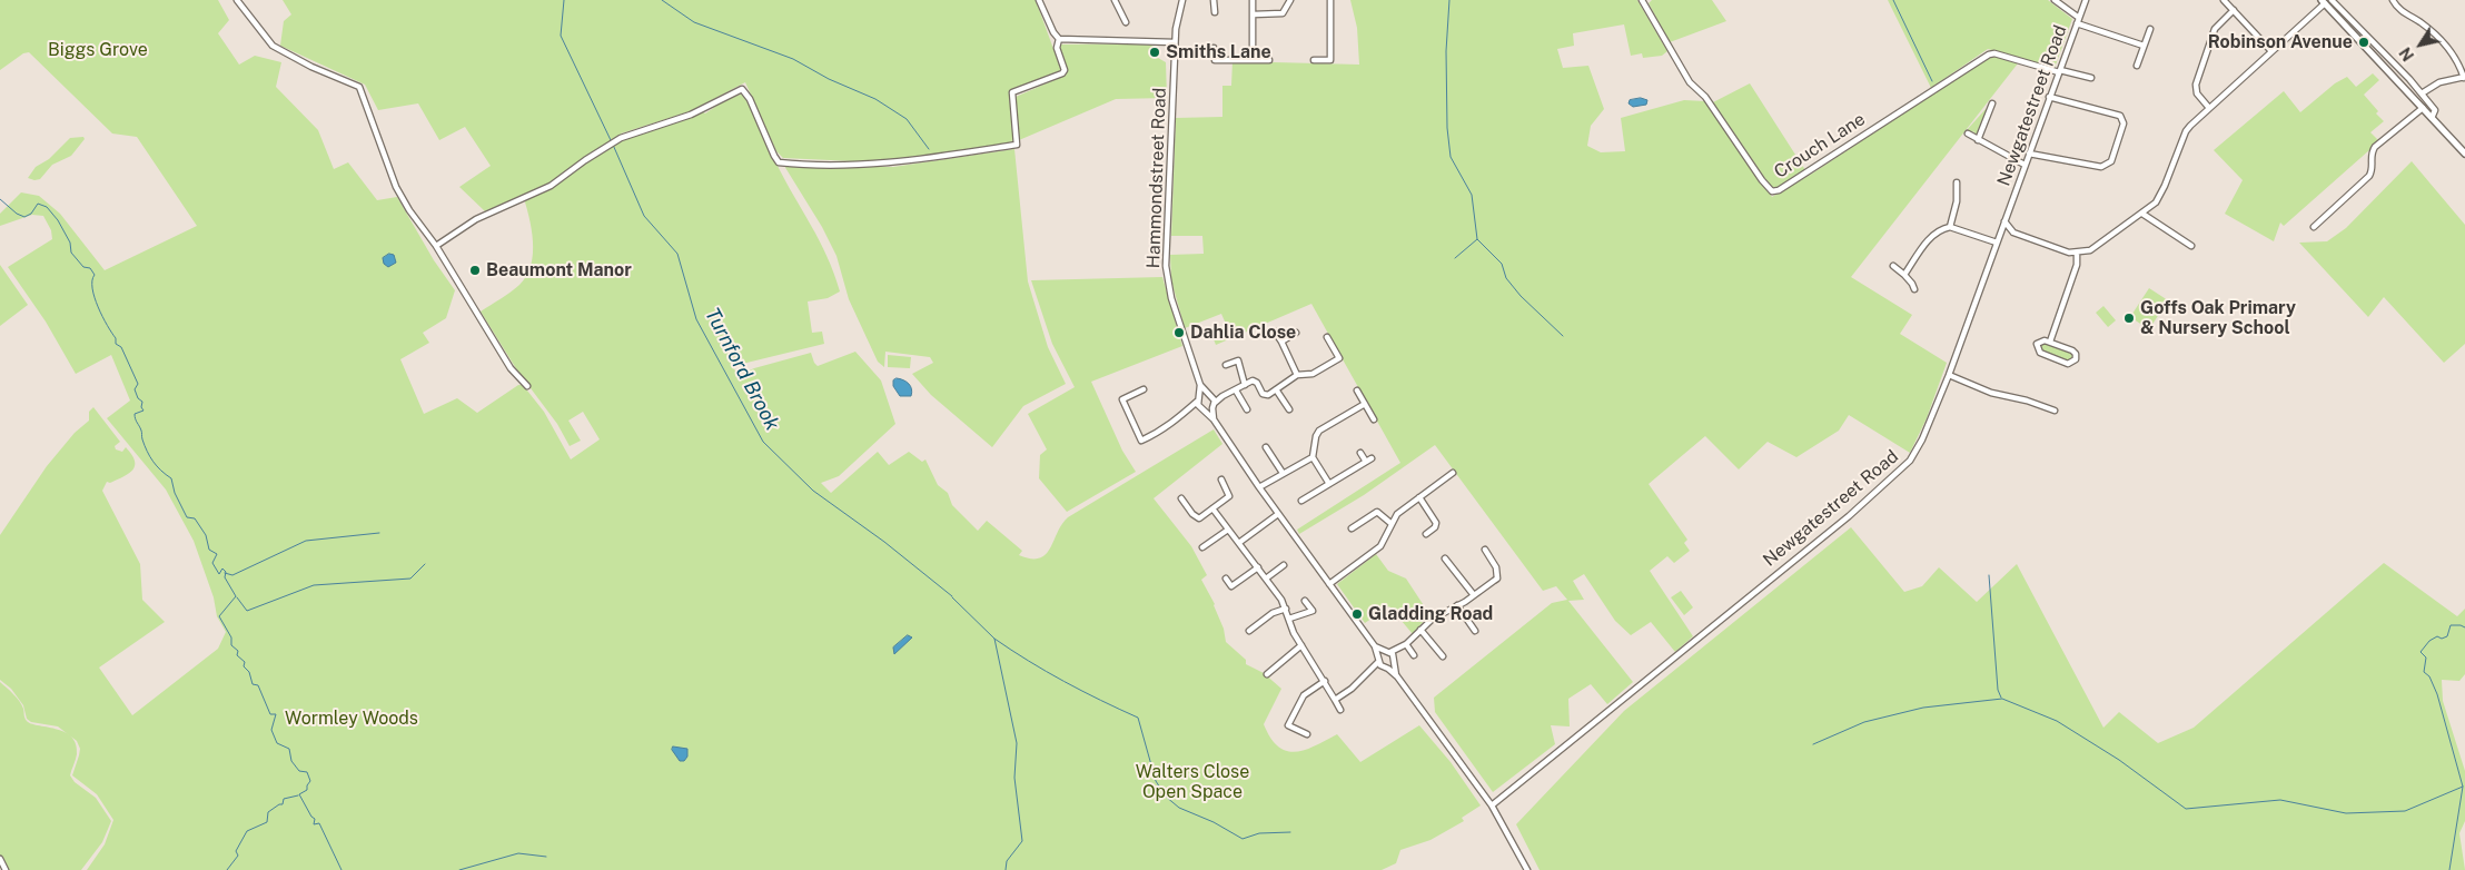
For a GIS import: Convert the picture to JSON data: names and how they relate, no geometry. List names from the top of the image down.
{
  "streets": {
    "street": ["Newgatestreet Road", "Crouch Lane", "Hammondstreet Road"]
  },
  "crossings": [
    ["Newgatestreet Road", "Crouch Lane"],
    ["Newgatestreet Road", "Hammondstreet Road"]
  ],
  "water": ["Turnford Brook"],
  "parks": ["Biggs Grove", "Wormley Woods", "Walters Close Open Space"],
  "places": [
    "Robinson Avenue",
    "Smiths Lane",
    "Beaumont Manor",
    "Goffs Oak Primary & Nursery School",
    "Dahlia Close",
    "Gladding Road"
  ],
  "north": "bottom left"
}
